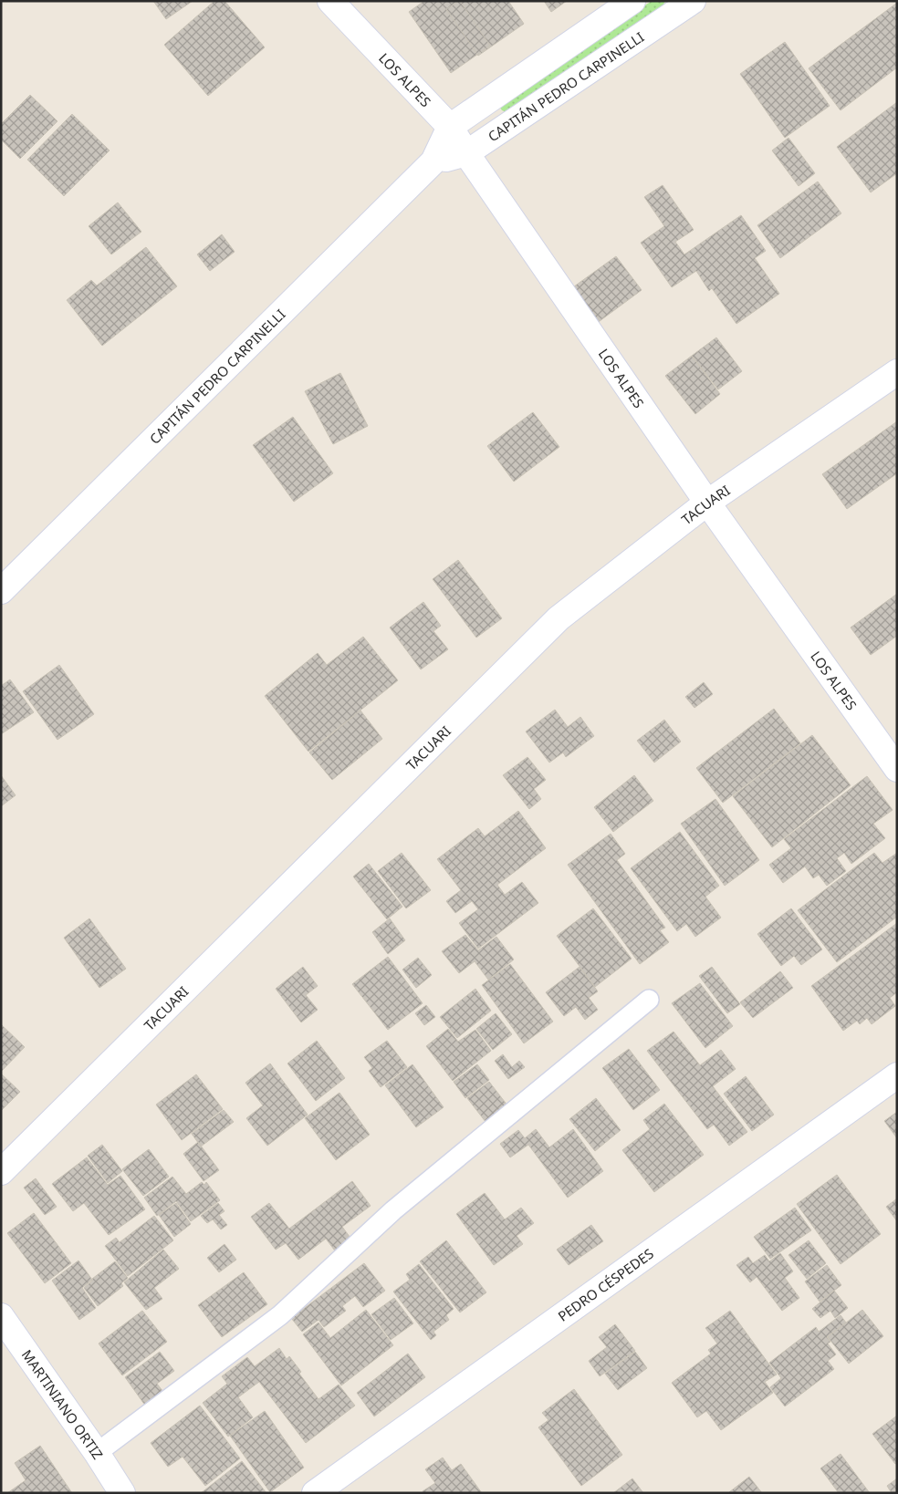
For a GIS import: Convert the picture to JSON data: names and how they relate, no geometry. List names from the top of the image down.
{
  "streets": {
    "street": [
      "LOS ALPES",
      "CAPITÁN PEDRO CARPINELLI",
      "TACUARI",
      "PEDRO CÉSPEDES",
      "MARTINIANO ORTIZ"
    ]
  },
  "crossings": [
    ["LOS ALPES", "CAPITÁN PEDRO CARPINELLI"],
    ["LOS ALPES", "TACUARI"]
  ]
}
